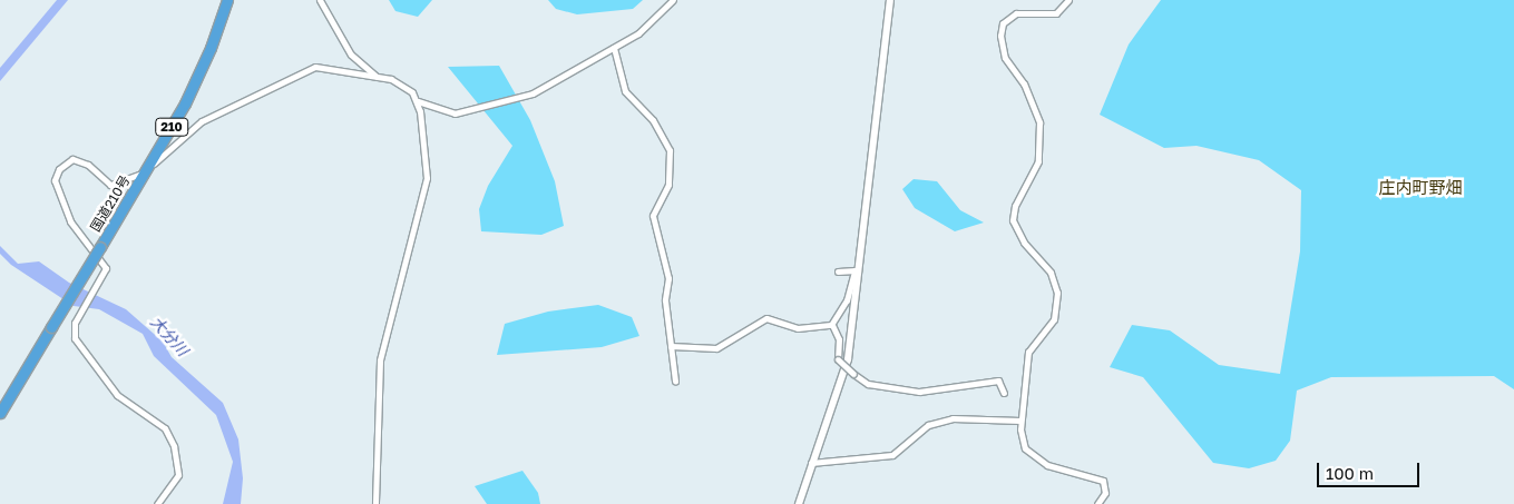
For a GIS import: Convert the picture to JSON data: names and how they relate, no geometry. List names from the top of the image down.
{
  "streets": {
    "highway": ["210", "国道210号"]
  },
  "districts": ["庄内町野畑"],
  "water": ["大分川"],
  "scale_bar": "100 m"
}
